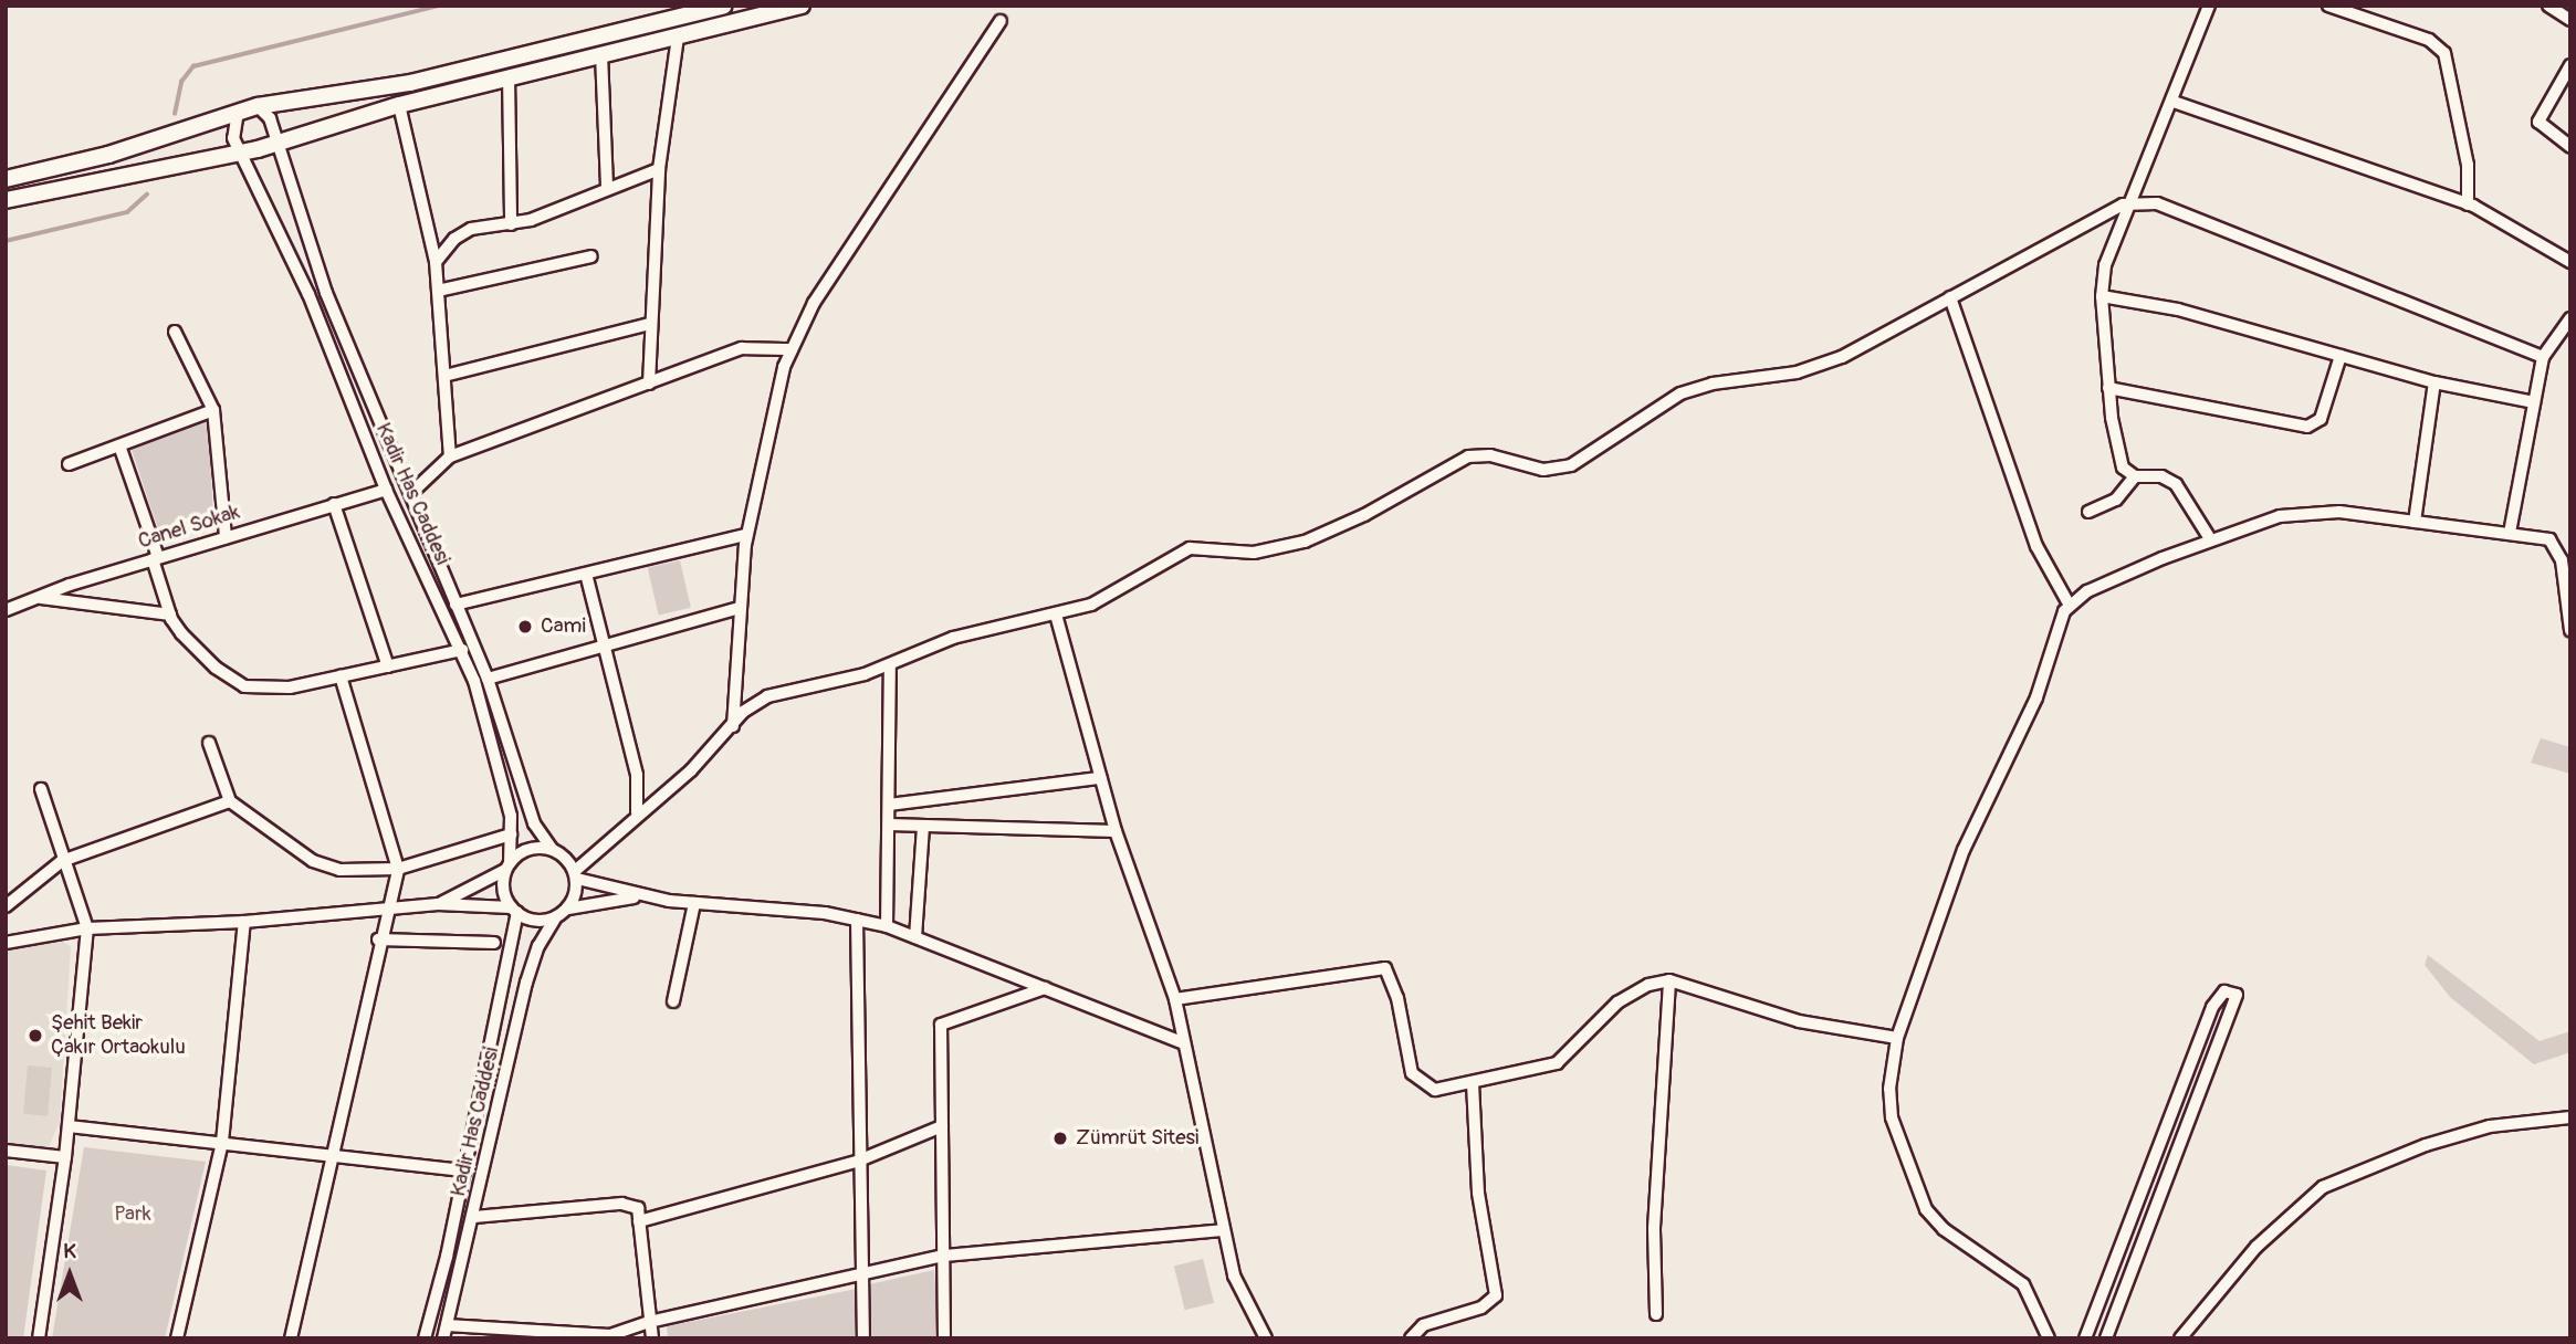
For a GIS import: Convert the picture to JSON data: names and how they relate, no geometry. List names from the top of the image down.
{
  "streets": {
    "street": ["Kadir Has Caddesi", "Canel Sokak"]
  },
  "crossings": [
    ["Kadir Has Caddesi", "Canel Sokak"]
  ],
  "parks": ["Park"],
  "places": ["Cami", "Şehit Bekir Çakır Ortaokulu", "Zümrüt Sitesi"],
  "north": "top"
}
